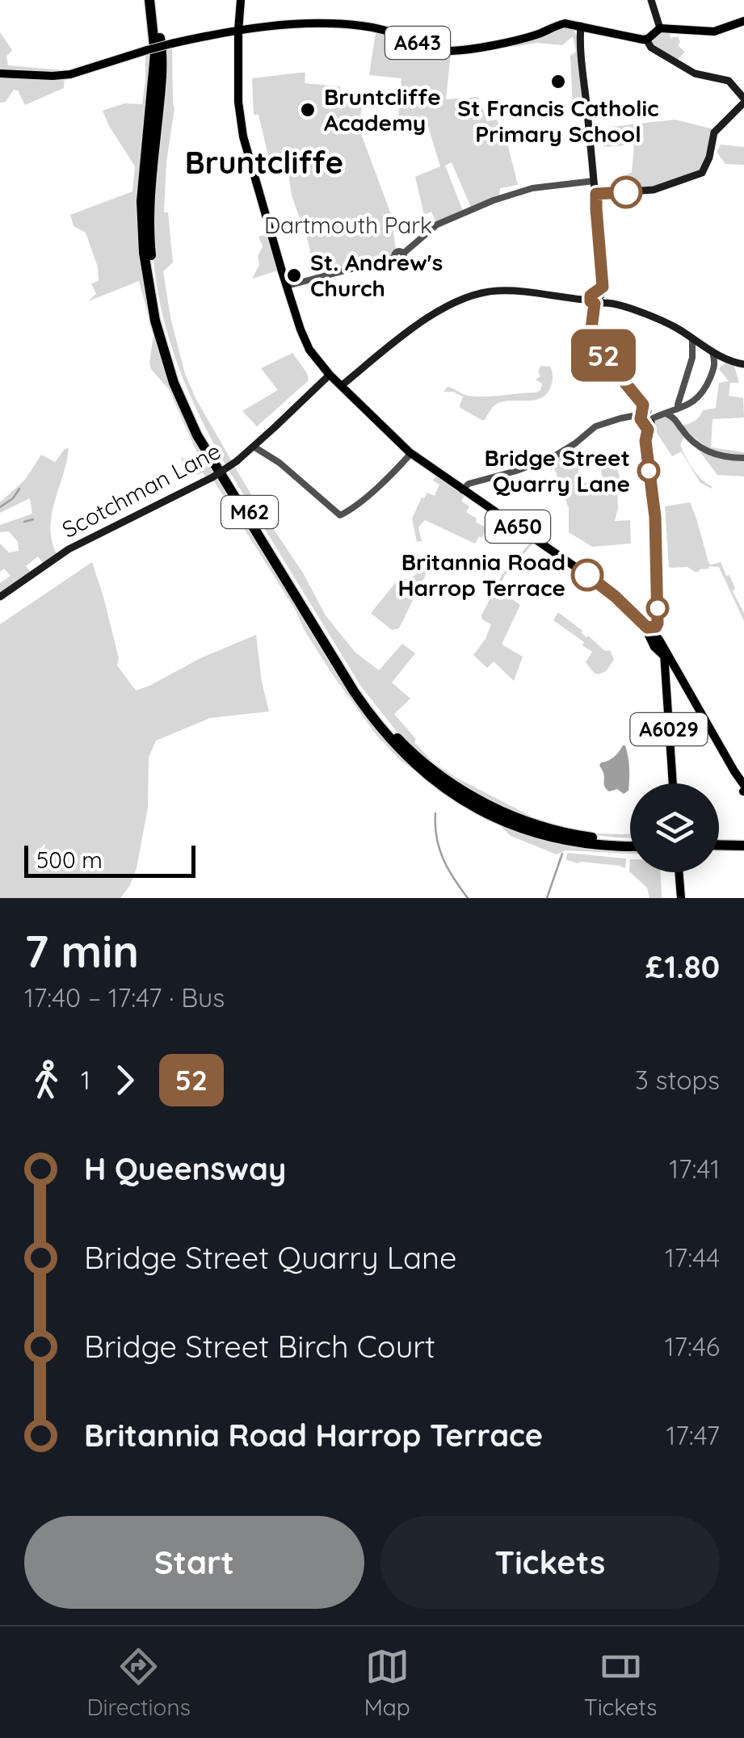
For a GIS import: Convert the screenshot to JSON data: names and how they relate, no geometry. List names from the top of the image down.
{
  "streets": {
    "highway": ["M62"],
    "main road": [
      "A643",
      "Scotchman Lane",
      "A650",
      "A6029"
    ]
  },
  "crossings": [
    ["A643", "A650"],
    ["Scotchman Lane", "A650"],
    ["A650", "A6029"]
  ],
  "districts": ["Bruntcliffe"],
  "parks": ["Dartmouth Park"],
  "places": [
    "St Francis Catholic Primary School",
    "Bruntcliffe Academy",
    "St. Andrew's Church",
    "Bridge Street Quarry Lane",
    "Britannia Road Harrop Terrace"
  ],
  "lines": ["bus line 52"],
  "scale_bar": "500 m",
  "page": {
    "on_map": "52",
    "scale": "500 m",
    "heading": ["7 min", "17:40 – 17:47 · Bus", "£1.80"],
    "legs": ["1", "52", "3 stops"],
    "list": [
      {
        "name": "H Queensway",
        "value": "17:41"
      },
      {
        "name": "Bridge Street Quarry Lane",
        "value": "17:44"
      },
      {
        "name": "Bridge Street Birch Court",
        "value": "17:46"
      },
      {
        "name": "Britannia Road Harrop Terrace",
        "value": "17:47"
      }
    ],
    "buttons": ["Start", "Tickets"],
    "tabs": ["Directions", "Map", "Tickets"]
  }
}
